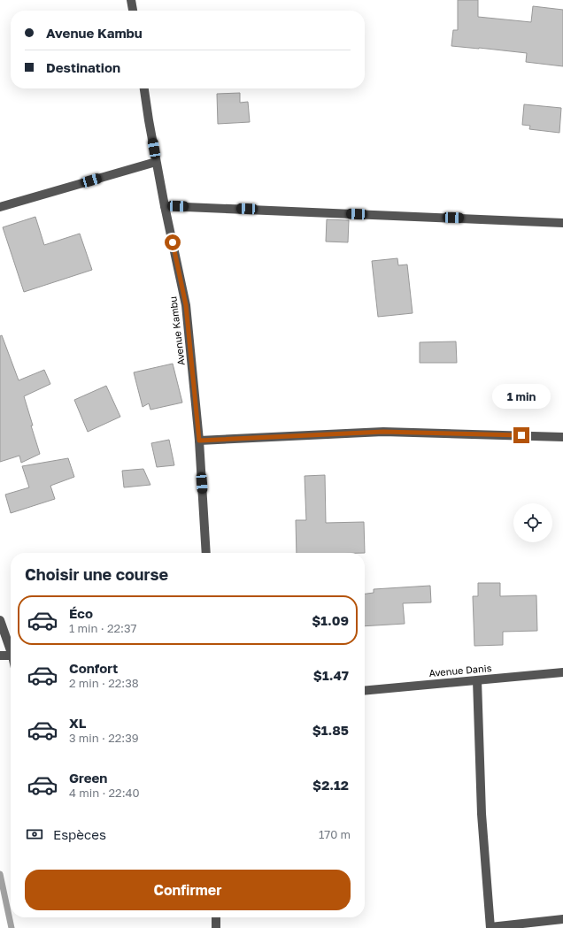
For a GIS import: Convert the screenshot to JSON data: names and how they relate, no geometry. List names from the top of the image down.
{
  "streets": {
    "street": ["Avenue Kambu", "Avenue Danis"]
  },
  "page": {
    "banner": ["Avenue Kambu", "Destination"],
    "bubble": "1 min",
    "heading": "Choisir une course",
    "list": [
      {
        "name": "Éco",
        "note": "1 min · 22:37",
        "value": "$1.09"
      },
      {
        "name": "Confort",
        "note": "2 min · 22:38",
        "value": "$1.47"
      },
      {
        "name": "XL",
        "note": "3 min · 22:39",
        "value": "$1.85"
      },
      {
        "name": "Green",
        "note": "4 min · 22:40",
        "value": "$2.12"
      }
    ],
    "pay": ["Espèces", "170 m"],
    "buttons": "Confirmer"
  }
}
